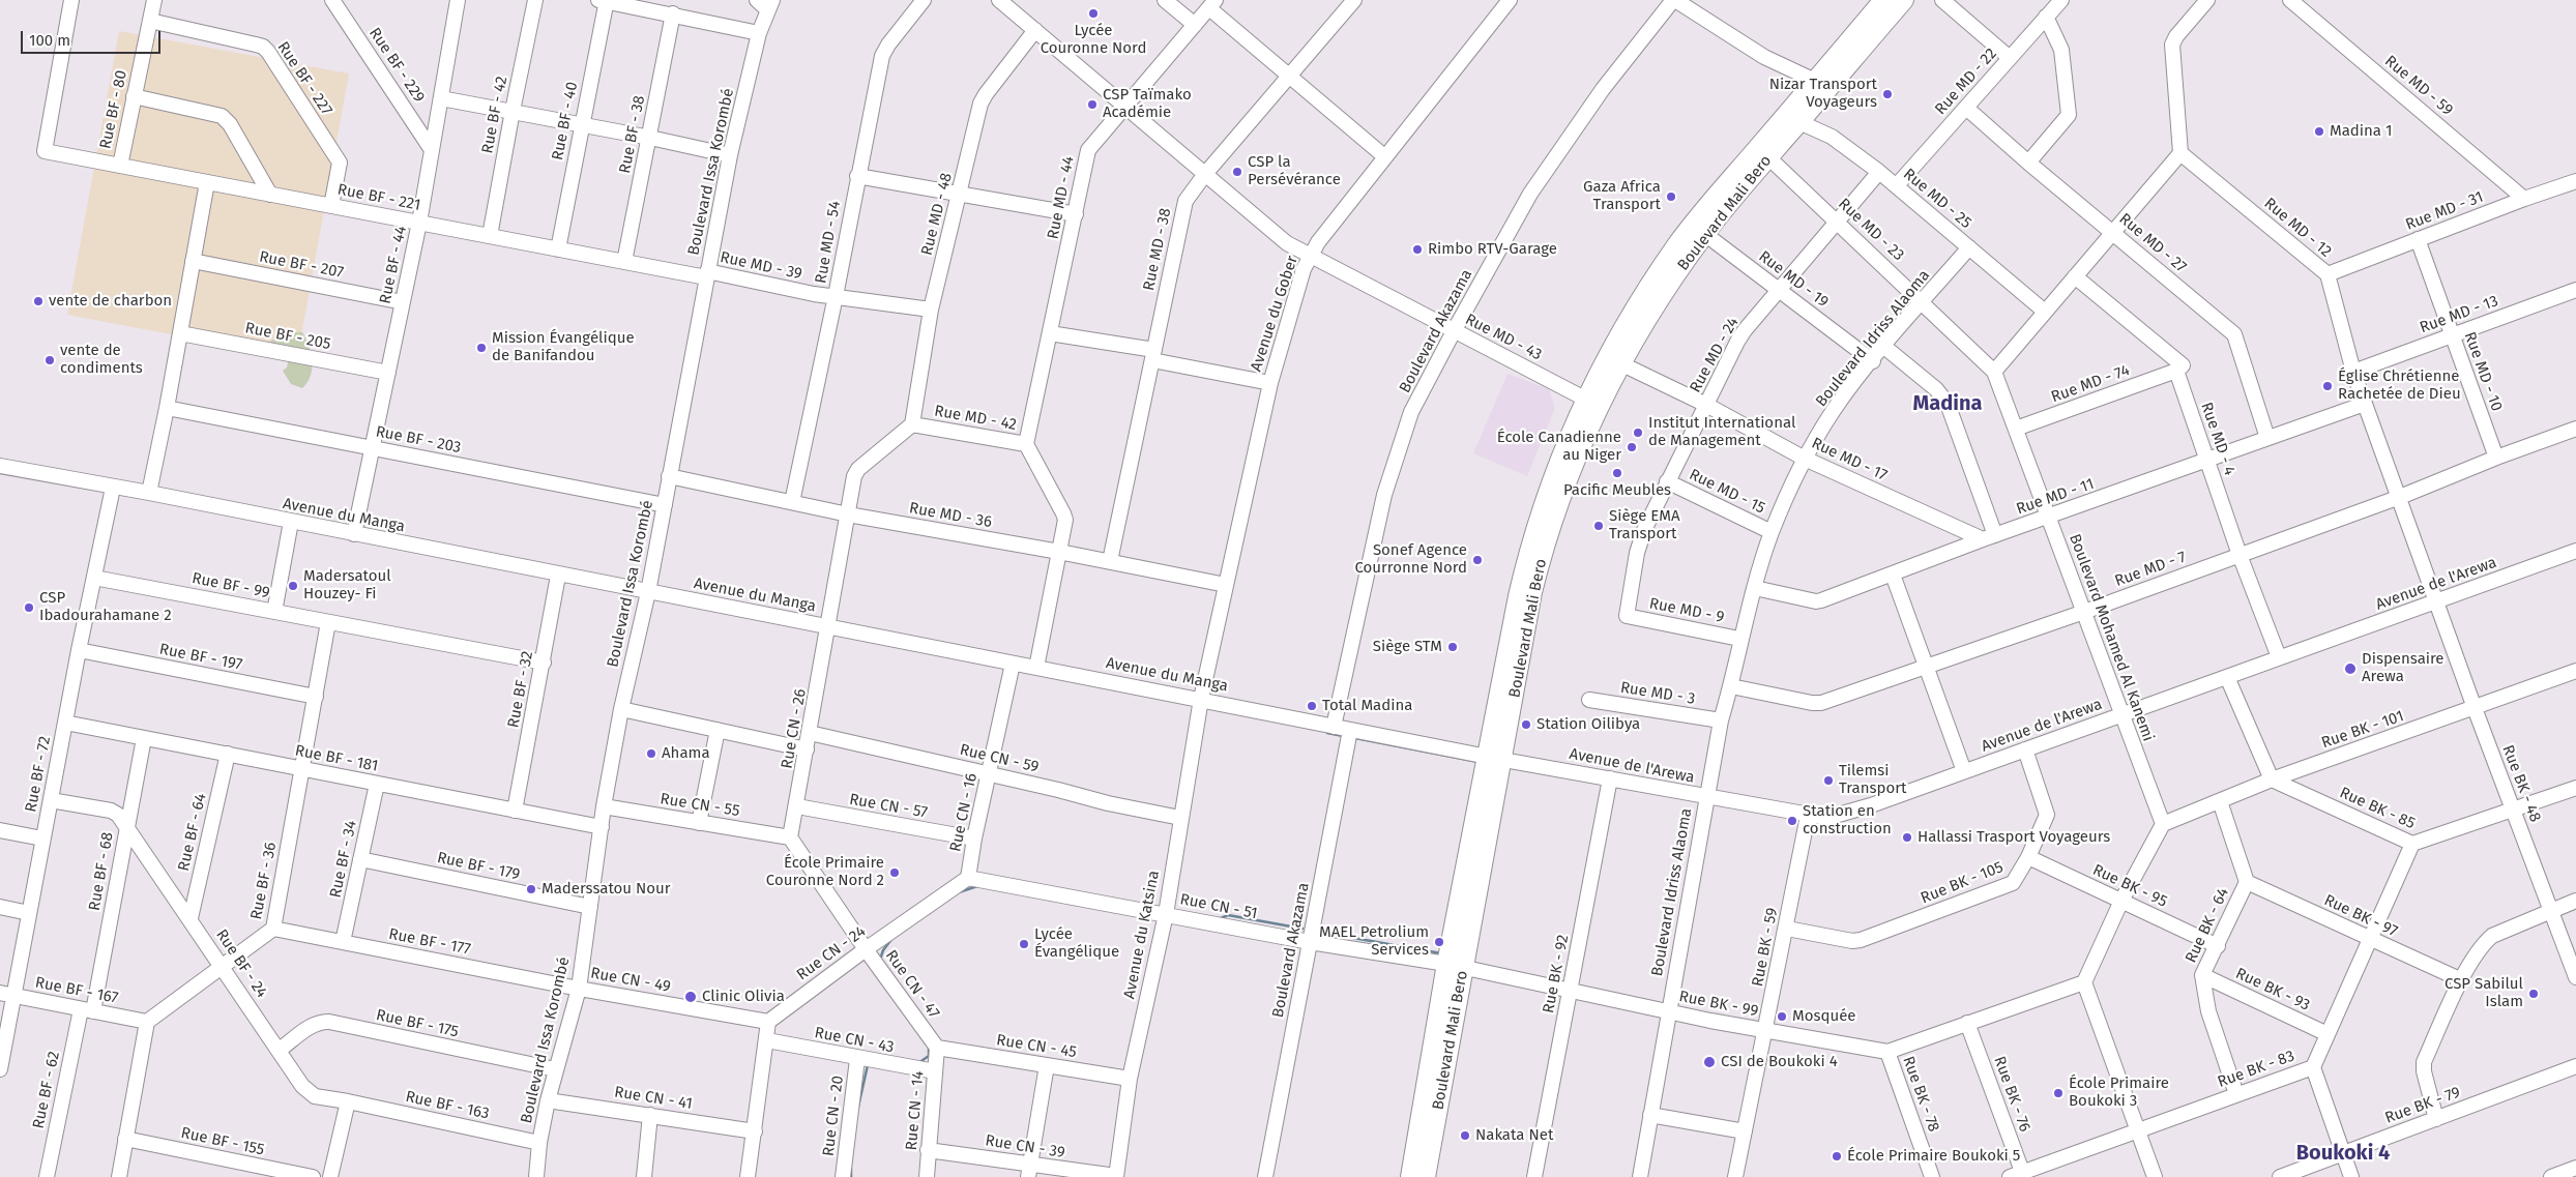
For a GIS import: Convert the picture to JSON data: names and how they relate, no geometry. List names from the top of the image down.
{
  "streets": {
    "main road": ["Boulevard Mali Bero"],
    "street": [
      "Rue BF - 229",
      "Rue BF - 227",
      "Rue MD - 22",
      "Rue MD - 59",
      "Rue BF - 80",
      "Rue BF - 42",
      "Rue BF - 40",
      "Rue BF - 38",
      "Boulevard Issa Korombé",
      "Rue BF - 221",
      "Rue MD - 44",
      "Rue MD - 25",
      "Rue MD - 31",
      "Rue MD - 48",
      "Rue MD - 12",
      "Rue MD - 23",
      "Rue MD - 54",
      "Rue MD - 27",
      "Rue MD - 38",
      "Rue BF - 207",
      "Rue BF - 44",
      "Rue MD - 39",
      "Rue MD - 19",
      "Avenue du Gober",
      "Rue MD - 13",
      "Boulevard Akazama",
      "Rue BF - 205",
      "Rue MD - 43",
      "Boulevard Idriss Alaoma",
      "Rue MD - 24",
      "Rue MD - 10",
      "Rue MD - 74",
      "Rue MD - 42",
      "Rue MD - 4",
      "Rue BF - 203",
      "Rue MD - 17",
      "Rue MD - 15",
      "Rue MD - 11",
      "Avenue du Manga",
      "Rue MD - 36",
      "Rue MD - 7",
      "Avenue de l'Arewa",
      "Rue BF - 99",
      "Rue MD - 9",
      "Boulevard Mohamed Al Kanemi",
      "Rue BF - 197",
      "Rue BF - 32",
      "Rue MD - 3",
      "Rue CN - 26",
      "Rue BK - 101",
      "Rue BF - 181",
      "Rue CN - 59",
      "Rue BF - 72",
      "Rue BK - 48",
      "Rue CN - 55",
      "Rue CN - 57",
      "Rue BK - 85",
      "Rue CN - 16",
      "Rue BF - 64",
      "Rue BF - 34",
      "Rue BF - 179",
      "Rue BF - 68",
      "Rue BF - 36",
      "Rue BK - 105",
      "Rue BK - 95",
      "Rue CN - 51",
      "Rue BK - 97",
      "Rue BK - 64",
      "Avenue du Katsina",
      "Rue BF - 177",
      "Rue BK - 59",
      "Rue CN - 24",
      "Rue BF - 24",
      "Rue BK - 92",
      "Rue CN - 49",
      "Rue CN - 47",
      "Rue BK - 93",
      "Rue BF - 167",
      "Rue BK - 99",
      "Rue BF - 175",
      "Rue CN - 43",
      "Rue CN - 45",
      "Rue BK - 83",
      "Rue BF - 62",
      "Rue BK - 78",
      "Rue BK - 76",
      "Rue CN - 41",
      "Rue BF - 163",
      "Rue BK - 79",
      "Rue CN - 14",
      "Rue CN - 20",
      "Rue BF - 155",
      "Rue CN - 39"
    ]
  },
  "crossings": [
    ["Rue BF - 229", "Rue BF - 44"],
    ["Rue BF - 227", "Rue BF - 80"],
    ["Rue BF - 227", "Rue BF - 221"],
    ["Rue MD - 22", "Rue MD - 25"],
    ["Rue MD - 22", "Rue MD - 27"],
    ["Rue MD - 59", "Rue MD - 31"],
    ["Rue BF - 80", "Rue BF - 221"],
    ["Rue BF - 42", "Rue BF - 221"],
    ["Rue BF - 40", "Rue BF - 221"],
    ["Rue BF - 38", "Rue BF - 221"],
    ["Boulevard Issa Korombé", "Rue BF - 221"],
    ["Boulevard Issa Korombé", "Rue MD - 39"],
    ["Boulevard Issa Korombé", "Rue BF - 203"],
    ["Boulevard Issa Korombé", "Avenue du Manga"],
    ["Boulevard Issa Korombé", "Rue MD - 36"],
    ["Boulevard Issa Korombé", "Rue BF - 181"],
    ["Boulevard Issa Korombé", "Rue CN - 55"],
    ["Boulevard Issa Korombé", "Rue BF - 179"],
    ["Boulevard Issa Korombé", "Rue BF - 177"],
    ["Boulevard Issa Korombé", "Rue CN - 49"],
    ["Boulevard Issa Korombé", "Rue BF - 175"],
    ["Boulevard Issa Korombé", "Rue CN - 41"],
    ["Boulevard Issa Korombé", "Rue BF - 163"],
    ["Rue BF - 221", "Rue BF - 44"],
    ["Rue BF - 221", "Rue MD - 39"],
    ["Rue MD - 44", "Rue MD - 43"],
    ["Rue MD - 44", "Rue MD - 42"],
    ["Rue MD - 25", "Boulevard Mali Bero"],
    ["Rue MD - 25", "Boulevard Idriss Alaoma"],
    ["Rue MD - 25", "Rue MD - 24"],
    ["Rue MD - 31", "Rue MD - 12"],
    ["Rue MD - 31", "Rue MD - 10"],
    ["Boulevard Mali Bero", "Rue MD - 23"],
    ["Boulevard Mali Bero", "Rue MD - 19"],
    ["Boulevard Mali Bero", "Rue MD - 43"],
    ["Boulevard Mali Bero", "Rue MD - 17"],
    ["Boulevard Mali Bero", "Avenue du Manga"],
    ["Boulevard Mali Bero", "Avenue de l'Arewa"],
    ["Boulevard Mali Bero", "Rue CN - 51"],
    ["Boulevard Mali Bero", "Rue BK - 99"],
    ["Rue MD - 48", "Rue MD - 39"],
    ["Rue MD - 48", "Rue MD - 43"],
    ["Rue MD - 48", "Rue MD - 42"],
    ["Rue MD - 12", "Rue MD - 13"],
    ["Rue MD - 12", "Rue MD - 11"],
    ["Rue MD - 12", "Rue MD - 7"],
    ["Rue MD - 12", "Avenue de l'Arewa"],
    ["Rue MD - 12", "Rue BK - 48"],
    ["Rue MD - 23", "Boulevard Idriss Alaoma"],
    ["Rue MD - 23", "Rue MD - 24"],
    ["Rue MD - 23", "Boulevard Mohamed Al Kanemi"],
    ["Rue MD - 54", "Rue MD - 39"],
    ["Rue MD - 54", "Rue MD - 36"],
    ["Rue MD - 27", "Rue MD - 11"],
    ["Rue MD - 38", "Rue MD - 43"],
    ["Rue MD - 38", "Rue MD - 36"],
    ["Rue BF - 207", "Rue BF - 44"],
    ["Rue BF - 44", "Rue BF - 205"],
    ["Rue BF - 44", "Rue BF - 203"],
    ["Rue BF - 44", "Avenue du Manga"],
    ["Rue MD - 19", "Boulevard Idriss Alaoma"],
    ["Rue MD - 19", "Rue MD - 24"],
    ["Avenue du Gober", "Rue MD - 43"],
    ["Avenue du Gober", "Avenue du Manga"],
    ["Avenue du Gober", "Rue MD - 36"],
    ["Avenue du Gober", "Avenue du Katsina"],
    ["Rue MD - 13", "Rue MD - 10"],
    ["Boulevard Akazama", "Rue MD - 43"],
    ["Boulevard Akazama", "Avenue du Manga"],
    ["Boulevard Akazama", "Rue CN - 51"],
    ["Boulevard Idriss Alaoma", "Rue MD - 17"],
    ["Boulevard Idriss Alaoma", "Rue MD - 15"],
    ["Boulevard Idriss Alaoma", "Rue MD - 11"],
    ["Boulevard Idriss Alaoma", "Rue MD - 7"],
    ["Boulevard Idriss Alaoma", "Avenue de l'Arewa"],
    ["Boulevard Idriss Alaoma", "Rue MD - 9"],
    ["Boulevard Idriss Alaoma", "Rue MD - 3"],
    ["Boulevard Idriss Alaoma", "Rue BK - 99"],
    ["Rue MD - 24", "Rue MD - 17"],
    ["Rue MD - 24", "Rue MD - 15"],
    ["Rue MD - 24", "Rue MD - 9"],
    ["Rue MD - 10", "Rue MD - 7"],
    ["Rue MD - 74", "Rue MD - 4"],
    ["Rue MD - 74", "Boulevard Mohamed Al Kanemi"],
    ["Rue MD - 42", "Avenue du Manga"],
    ["Rue MD - 42", "Rue MD - 36"],
    ["Rue MD - 42", "Rue CN - 26"],
    ["Rue MD - 4", "Rue MD - 11"],
    ["Rue MD - 4", "Rue MD - 7"],
    ["Rue MD - 4", "Avenue de l'Arewa"],
    ["Rue MD - 17", "Rue MD - 11"],
    ["Rue MD - 11", "Boulevard Mohamed Al Kanemi"],
    ["Avenue du Manga", "Avenue de l'Arewa"],
    ["Avenue du Manga", "Rue BF - 32"],
    ["Avenue du Manga", "Rue CN - 26"],
    ["Avenue du Manga", "Rue BF - 72"],
    ["Avenue du Manga", "Rue CN - 16"],
    ["Avenue du Manga", "Avenue du Katsina"],
    ["Rue MD - 7", "Boulevard Mohamed Al Kanemi"],
    ["Avenue de l'Arewa", "Boulevard Mohamed Al Kanemi"],
    ["Avenue de l'Arewa", "Rue BK - 48"],
    ["Avenue de l'Arewa", "Rue BK - 105"],
    ["Avenue de l'Arewa", "Rue BK - 59"],
    ["Avenue de l'Arewa", "Rue BK - 92"],
    ["Rue BF - 99", "Rue BF - 32"],
    ["Rue BF - 99", "Rue BF - 72"],
    ["Rue BF - 99", "Rue BF - 36"],
    ["Boulevard Mohamed Al Kanemi", "Rue BK - 101"],
    ["Rue BF - 197", "Rue BF - 72"],
    ["Rue BF - 197", "Rue BF - 36"],
    ["Rue BF - 32", "Rue BF - 181"],
    ["Rue CN - 26", "Rue CN - 59"],
    ["Rue CN - 26", "Rue CN - 55"],
    ["Rue CN - 26", "Rue CN - 57"],
    ["Rue CN - 26", "Rue CN - 47"],
    ["Rue BK - 101", "Rue BK - 48"],
    ["Rue BK - 101", "Rue BK - 85"],
    ["Rue BK - 101", "Rue BK - 64"],
    ["Rue BF - 181", "Rue BF - 72"],
    ["Rue BF - 181", "Rue BF - 64"],
    ["Rue BF - 181", "Rue BF - 34"],
    ["Rue BF - 181", "Rue BF - 68"],
    ["Rue BF - 181", "Rue BF - 36"],
    ["Rue CN - 59", "Rue CN - 16"],
    ["Rue CN - 59", "Avenue du Katsina"],
    ["Rue BF - 72", "Rue BF - 24"],
    ["Rue BF - 72", "Rue BF - 167"],
    ["Rue BK - 48", "Rue BK - 85"],
    ["Rue CN - 55", "Rue CN - 47"],
    ["Rue CN - 57", "Rue CN - 16"],
    ["Rue BK - 85", "Rue BK - 83"],
    ["Rue CN - 16", "Rue CN - 51"],
    ["Rue CN - 16", "Rue CN - 24"],
    ["Rue BF - 64", "Rue BF - 24"],
    ["Rue BF - 34", "Rue BF - 179"],
    ["Rue BF - 34", "Rue BF - 177"],
    ["Rue BF - 68", "Rue BF - 24"],
    ["Rue BF - 68", "Rue BF - 167"],
    ["Rue BF - 68", "Rue BF - 62"],
    ["Rue BF - 36", "Rue BF - 177"],
    ["Rue BF - 36", "Rue BF - 24"],
    ["Rue BF - 36", "Rue BF - 167"],
    ["Rue BK - 105", "Rue BK - 95"],
    ["Rue BK - 105", "Rue BK - 59"],
    ["Rue BK - 95", "Rue BK - 64"],
    ["Rue CN - 51", "Avenue du Katsina"],
    ["Rue CN - 51", "Rue CN - 24"],
    ["Rue CN - 51", "Rue BK - 99"],
    ["Rue BK - 97", "Rue BK - 64"],
    ["Rue BK - 97", "Rue BK - 83"],
    ["Rue BK - 64", "Rue BK - 93"],
    ["Rue BK - 64", "Rue BK - 83"],
    ["Avenue du Katsina", "Rue CN - 45"],
    ["Avenue du Katsina", "Rue CN - 39"],
    ["Rue BF - 177", "Rue CN - 49"],
    ["Rue BK - 59", "Rue BK - 99"],
    ["Rue CN - 24", "Rue CN - 49"],
    ["Rue CN - 24", "Rue CN - 47"],
    ["Rue BF - 24", "Rue BF - 175"],
    ["Rue BF - 24", "Rue BF - 163"],
    ["Rue BK - 92", "Rue BK - 99"],
    ["Rue CN - 47", "Rue CN - 45"],
    ["Rue CN - 47", "Rue CN - 14"],
    ["Rue BK - 93", "Rue BK - 83"],
    ["Rue BF - 167", "Rue BF - 62"],
    ["Rue BK - 99", "Rue BK - 78"],
    ["Rue BK - 99", "Rue BK - 76"],
    ["Rue CN - 43", "Rue CN - 14"],
    ["Rue CN - 43", "Rue CN - 20"],
    ["Rue CN - 45", "Rue CN - 14"],
    ["Rue BK - 83", "Rue BK - 76"],
    ["Rue CN - 14", "Rue CN - 39"]
  ],
  "districts": ["Madina", "Boukoki 4"],
  "places": [
    "Lycée Couronne Nord",
    "Nizar Transport Voyageurs",
    "CSP Taïmako Académie",
    "Madina 1",
    "CSP la Persévérance",
    "Gaza Africa Transport",
    "Rimbo RTV-Garage",
    "vente de charbon",
    "Mission Évangélique de Banifandou",
    "vente de condiments",
    "Église Chrétienne Rachetée de Dieu",
    "Institut International de Management",
    "École Canadienne au Niger",
    "Pacific Meubles",
    "Siège EMA Transport",
    "Sonef Agence Courronne Nord",
    "Madersatoul Houzey- Fi",
    "CSP Ibadourahamane 2",
    "Siège STM",
    "Dispensaire Arewa",
    "Total Madina",
    "Station Oilibya",
    "Ahama",
    "Tilemsi Transport",
    "Station en construction",
    "Hallassi Trasport Voyageurs",
    "École Primaire Couronne Nord 2",
    "Maderssatou Nour",
    "MAEL Petrolium Services",
    "Lycée Évangélique",
    "CSP Sabilul Islam",
    "Clinic Olivia",
    "Mosquée",
    "CSI de Boukoki 4",
    "École Primaire Boukoki 3",
    "Nakata Net",
    "École Primaire Boukoki 5"
  ],
  "scale_bar": "100 m"
}
